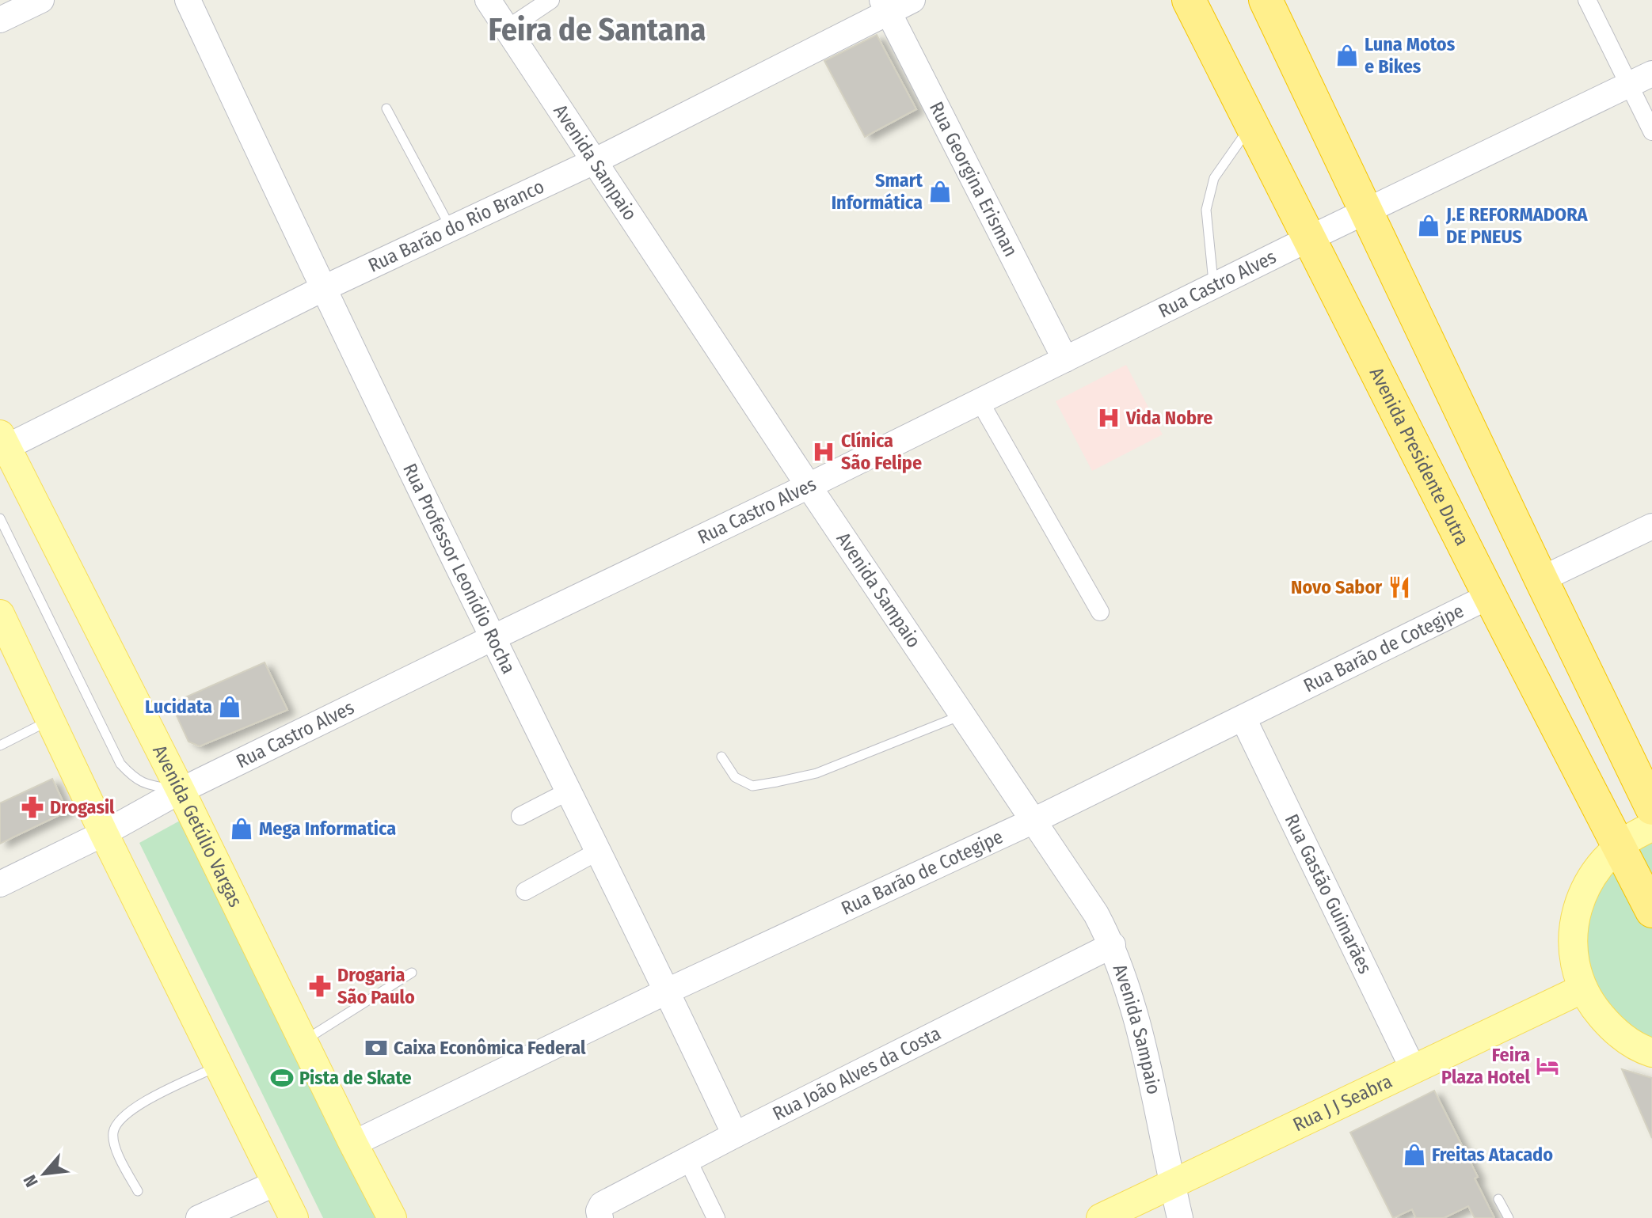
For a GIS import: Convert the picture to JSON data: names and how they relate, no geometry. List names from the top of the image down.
{
  "streets": {
    "highway": ["Avenida Presidente Dutra"],
    "main road": ["Avenida Getúlio Vargas", "Rua J J Seabra"],
    "street": [
      "Avenida Sampaio",
      "Rua Georgina Erisman",
      "Rua Barão do Rio Branco",
      "Rua Castro Alves",
      "Rua Professor Leonídio Rocha",
      "Rua Barão de Cotegipe",
      "Rua Gastão Guimarães",
      "Rua João Alves da Costa"
    ]
  },
  "crossings": [
    ["Avenida Sampaio", "Rua Barão do Rio Branco"],
    ["Avenida Sampaio", "Rua Castro Alves"],
    ["Avenida Sampaio", "Rua Barão de Cotegipe"],
    ["Avenida Sampaio", "Rua João Alves da Costa"],
    ["Avenida Sampaio", "Rua J J Seabra"],
    ["Rua Georgina Erisman", "Rua Barão do Rio Branco"],
    ["Rua Georgina Erisman", "Rua Castro Alves"],
    ["Rua Barão do Rio Branco", "Rua Professor Leonídio Rocha"],
    ["Rua Barão do Rio Branco", "Avenida Getúlio Vargas"],
    ["Rua Castro Alves", "Avenida Presidente Dutra"],
    ["Rua Castro Alves", "Rua Professor Leonídio Rocha"],
    ["Rua Castro Alves", "Avenida Getúlio Vargas"],
    ["Avenida Presidente Dutra", "Rua Barão de Cotegipe"],
    ["Rua Professor Leonídio Rocha", "Rua Barão de Cotegipe"],
    ["Rua Professor Leonídio Rocha", "Rua João Alves da Costa"],
    ["Rua Barão de Cotegipe", "Avenida Getúlio Vargas"],
    ["Rua Barão de Cotegipe", "Rua Gastão Guimarães"],
    ["Rua Gastão Guimarães", "Rua J J Seabra"]
  ],
  "districts": ["Feira de Santana"],
  "places": {
    "shop": [
      "Luna Motos e Bikes",
      "Smart Informática",
      "J.E REFORMADORA DE PNEUS",
      "Lucidata",
      "Mega Informatica",
      "Freitas Atacado"
    ],
    "hospital": ["Vida Nobre", "Clínica São Felipe"],
    "restaurant": ["Novo Sabor"],
    "pharmacy": ["Drogasil", "Drogaria São Paulo"],
    "bank": ["Caixa Econômica Federal"],
    "hotel": ["Feira Plaza Hotel"],
    "sports": ["Pista de Skate"]
  },
  "north": "bottom left"
}
